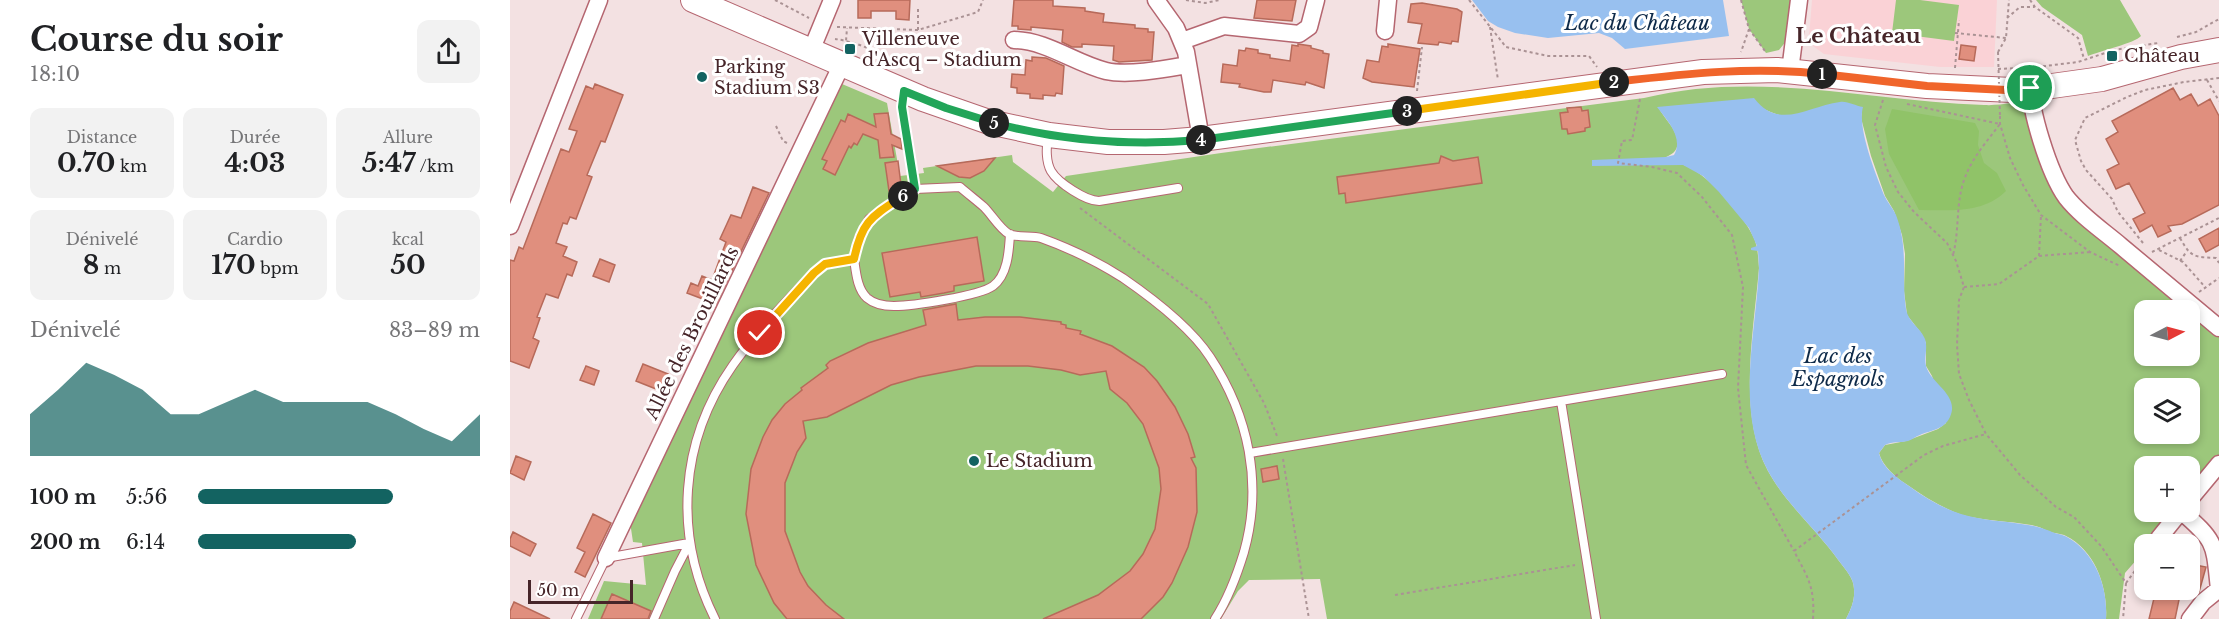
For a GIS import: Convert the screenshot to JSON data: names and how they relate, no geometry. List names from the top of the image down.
{
  "streets": {
    "street": ["Allée des Brouillards"]
  },
  "districts": ["Le Château"],
  "water": ["Lac du Château", "Lac des Espagnols"],
  "places": {
    "transit": ["Villeneuve d'Ascq – Stadium", "Château"],
    "other": ["Parking Stadium S3", "Le Stadium"]
  },
  "scale_bar": "50 m",
  "north": "right",
  "page": {
    "heading": ["Course du soir", "18:10"],
    "pins": [
      "1",
      "2",
      "3",
      "5",
      "4",
      "6"
    ],
    "stats": [
      ["Distance", "0.70 km"],
      ["Durée", "4:03"],
      ["Allure", "5:47 /km"],
      ["Dénivelé", "8 m"],
      ["Cardio", "170 bpm"],
      ["kcal", "50"]
    ],
    "map_buttons": ["+", "−"],
    "chart": ["Dénivelé", "83–89 m"],
    "list": [
      {
        "name": "100 m",
        "note": "5:56"
      },
      {
        "name": "200 m",
        "note": "6:14"
      }
    ],
    "scale": "50 m"
  }
}
